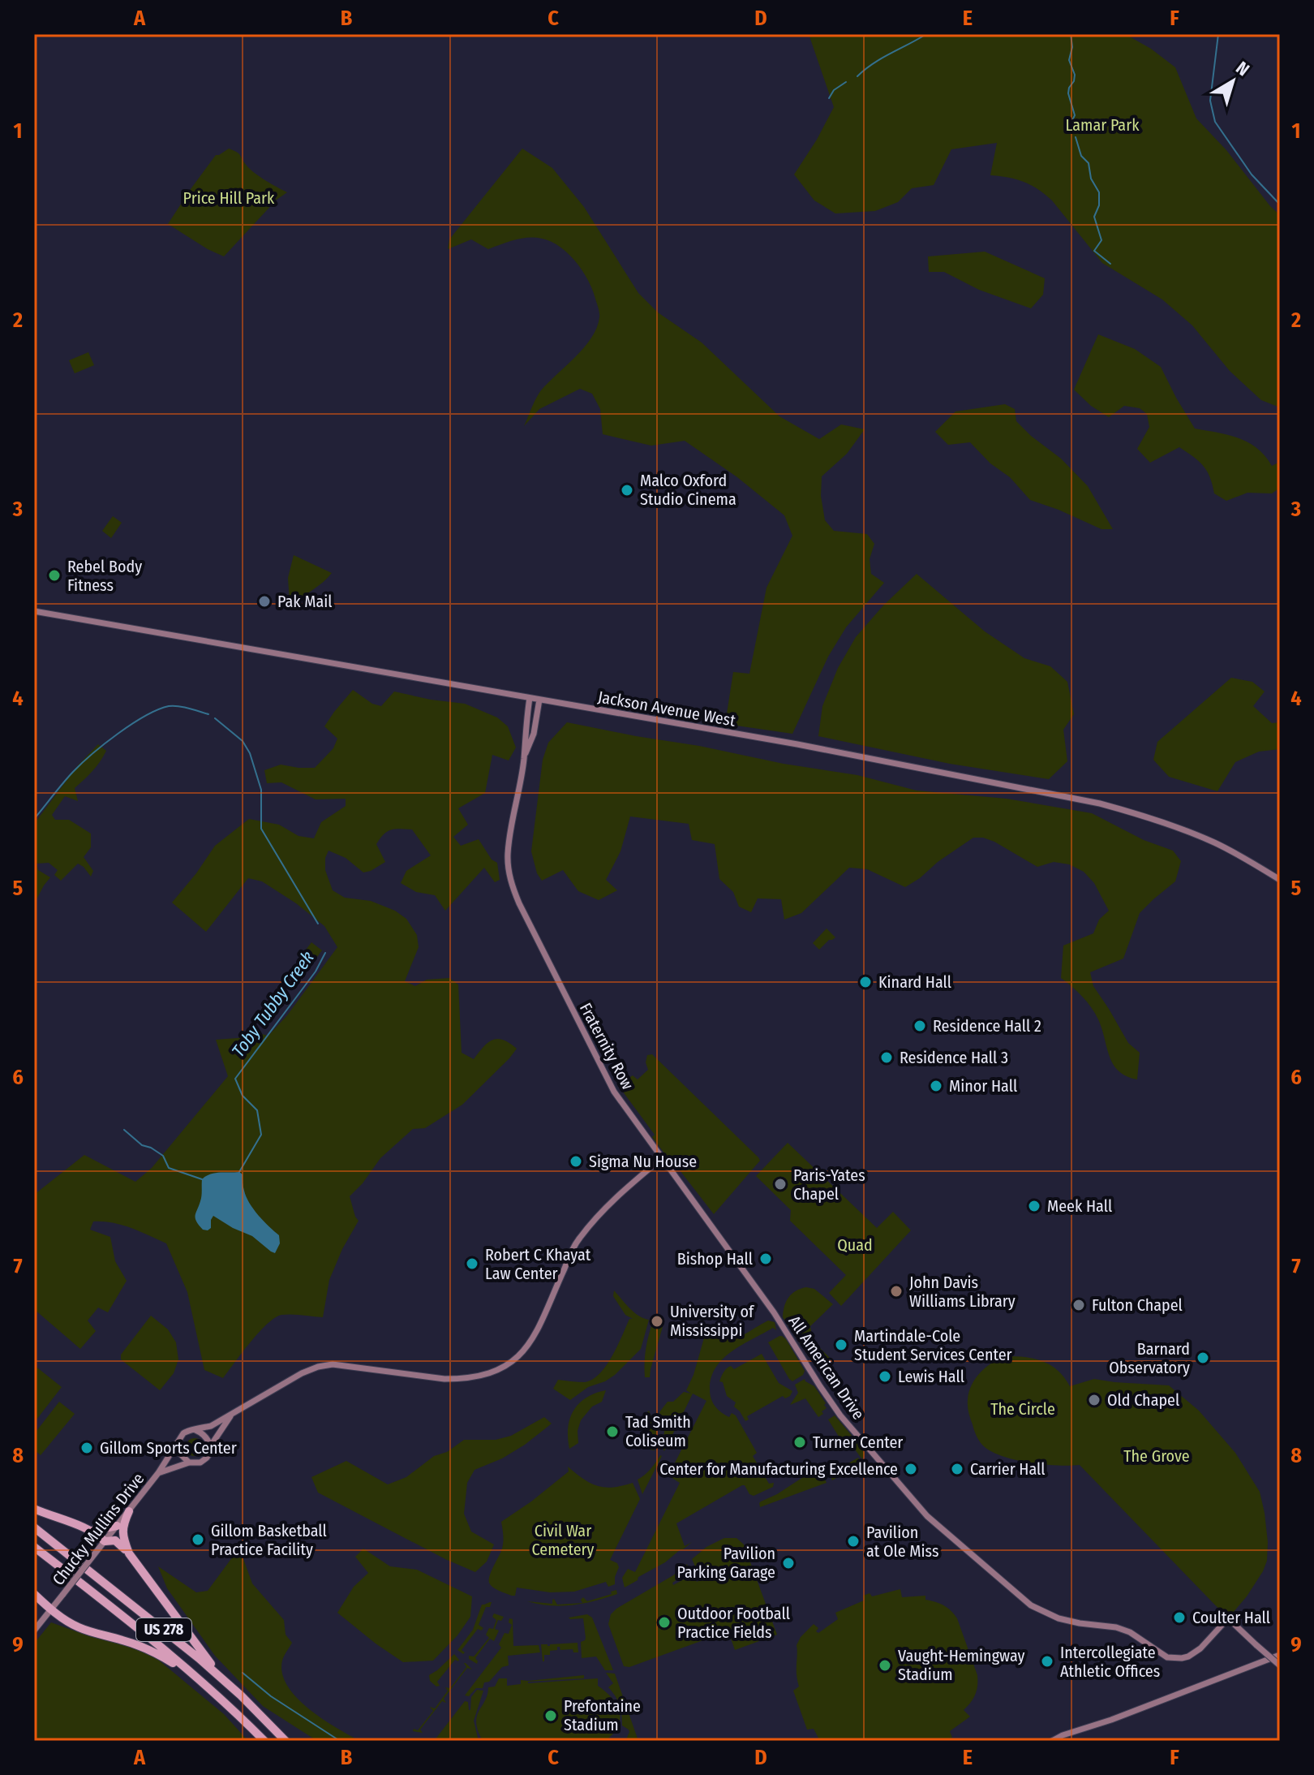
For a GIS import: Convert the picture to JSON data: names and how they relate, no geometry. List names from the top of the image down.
{
  "streets": {
    "highway": ["US 278"],
    "street": [
      "Jackson Avenue West",
      "Fraternity Row",
      "All American Drive",
      "Chucky Mullins Drive"
    ]
  },
  "crossings": [
    ["Jackson Avenue West", "Fraternity Row"],
    ["Fraternity Row", "All American Drive"],
    ["Fraternity Row", "Chucky Mullins Drive"]
  ],
  "water": ["Toby Tubby Creek"],
  "parks": [
    "Lamar Park",
    "Price Hill Park",
    "Quad",
    "The Circle",
    "The Grove",
    "Civil War Cemetery"
  ],
  "places": [
    "Malco Oxford Studio Cinema",
    "Rebel Body Fitness",
    "Pak Mail",
    "Kinard Hall",
    "Residence Hall 2",
    "Residence Hall 3",
    "Minor Hall",
    "Sigma Nu House",
    "Paris-Yates Chapel",
    "Meek Hall",
    "Bishop Hall",
    "Robert C Khayat Law Center",
    "John Davis Williams Library",
    "Fulton Chapel",
    "University of Mississippi",
    "Martindale-Cole Student Services Center",
    "Barnard Observatory",
    "Lewis Hall",
    "Old Chapel",
    "Tad Smith Coliseum",
    "Turner Center",
    "Gillom Sports Center",
    "Center for Manufacturing Excellence",
    "Carrier Hall",
    "Gillom Basketball Practice Facility",
    "Pavilion at Ole Miss",
    "Pavilion Parking Garage",
    "Coulter Hall",
    "Outdoor Football Practice Fields",
    "Intercollegiate Athletic Offices",
    "Vaught-Hemingway Stadium",
    "Prefontaine Stadium"
  ],
  "north": "top right",
  "grid": {
    "columns": [
      "A",
      "B",
      "C",
      "D",
      "E",
      "F"
    ],
    "rows": [
      "1",
      "2",
      "3",
      "4",
      "5",
      "6",
      "7",
      "8",
      "9"
    ]
  }
}
